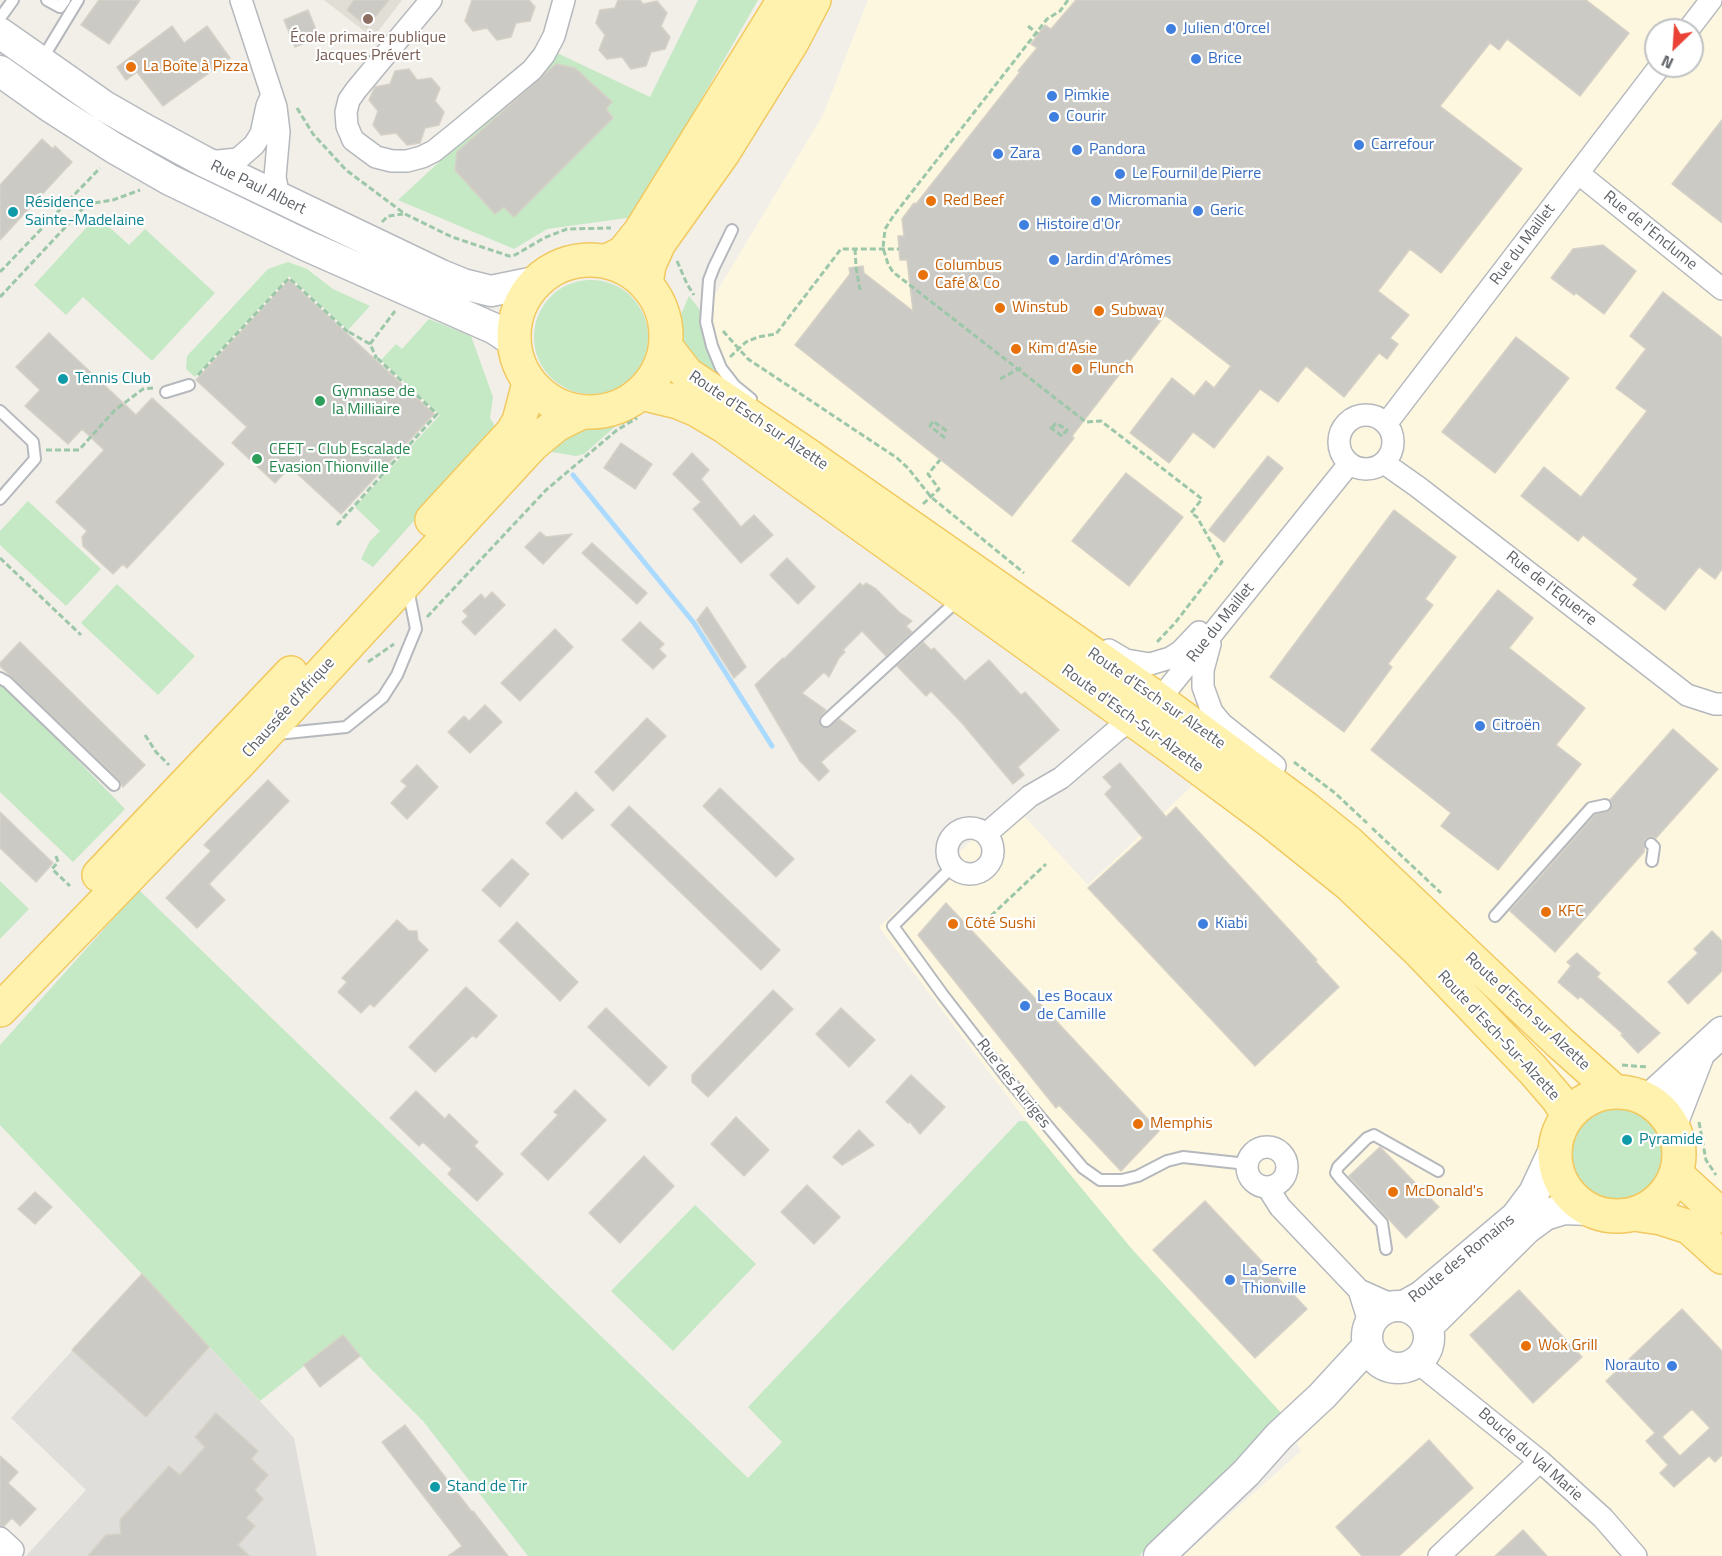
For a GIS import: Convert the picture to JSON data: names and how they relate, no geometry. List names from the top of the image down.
{
  "streets": {
    "main road": ["Route d'Esch sur Alzette", "Chaussée d'Afrique", "Route d'Esch-Sur-Alzette"],
    "street": [
      "Rue Paul Albert",
      "Rue de l'Enclume",
      "Rue du Maillet",
      "Rue de l'Equerre",
      "Route des Romains",
      "Boucle du Val Marie"
    ],
    "lane": ["Rue des Auriges"]
  },
  "crossings": [
    ["Rue Paul Albert", "Route d'Esch sur Alzette"],
    ["Rue Paul Albert", "Chaussée d'Afrique"],
    ["Rue Paul Albert", "Route d'Esch-Sur-Alzette"],
    ["Rue de l'Enclume", "Rue du Maillet"],
    ["Rue du Maillet", "Route d'Esch sur Alzette"],
    ["Rue du Maillet", "Rue de l'Equerre"],
    ["Rue du Maillet", "Route d'Esch-Sur-Alzette"],
    ["Route d'Esch sur Alzette", "Chaussée d'Afrique"],
    ["Route d'Esch sur Alzette", "Route d'Esch-Sur-Alzette"],
    ["Route d'Esch sur Alzette", "Route des Romains"],
    ["Chaussée d'Afrique", "Route d'Esch-Sur-Alzette"],
    ["Route d'Esch-Sur-Alzette", "Route des Romains"],
    ["Route des Romains", "Boucle du Val Marie"]
  ],
  "places": [
    "École primaire publique Jacques Prévert",
    "Julien d'Orcel",
    "Brice",
    "La Boîte à Pizza",
    "Pimkie",
    "Courir",
    "Carrefour",
    "Pandora",
    "Zara",
    "Le Fournil de Pierre",
    "Red Beef",
    "Micromania",
    "Geric",
    "Résidence Sainte-Madelaine",
    "Histoire d'Or",
    "Jardin d'Arômes",
    "Columbus Café & Co",
    "Winstub",
    "Subway",
    "Kim d'Asie",
    "Flunch",
    "Tennis Club",
    "Gymnase de la Milliaire",
    "CEET - Club Escalade Evasion Thionville",
    "Citroën",
    "KFC",
    "Côté Sushi",
    "Kiabi",
    "Les Bocaux de Camille",
    "Memphis",
    "Pyramide",
    "McDonald's",
    "La Serre Thionville",
    "Wok Grill",
    "Norauto",
    "Stand de Tir"
  ],
  "north": "bottom left"
}
